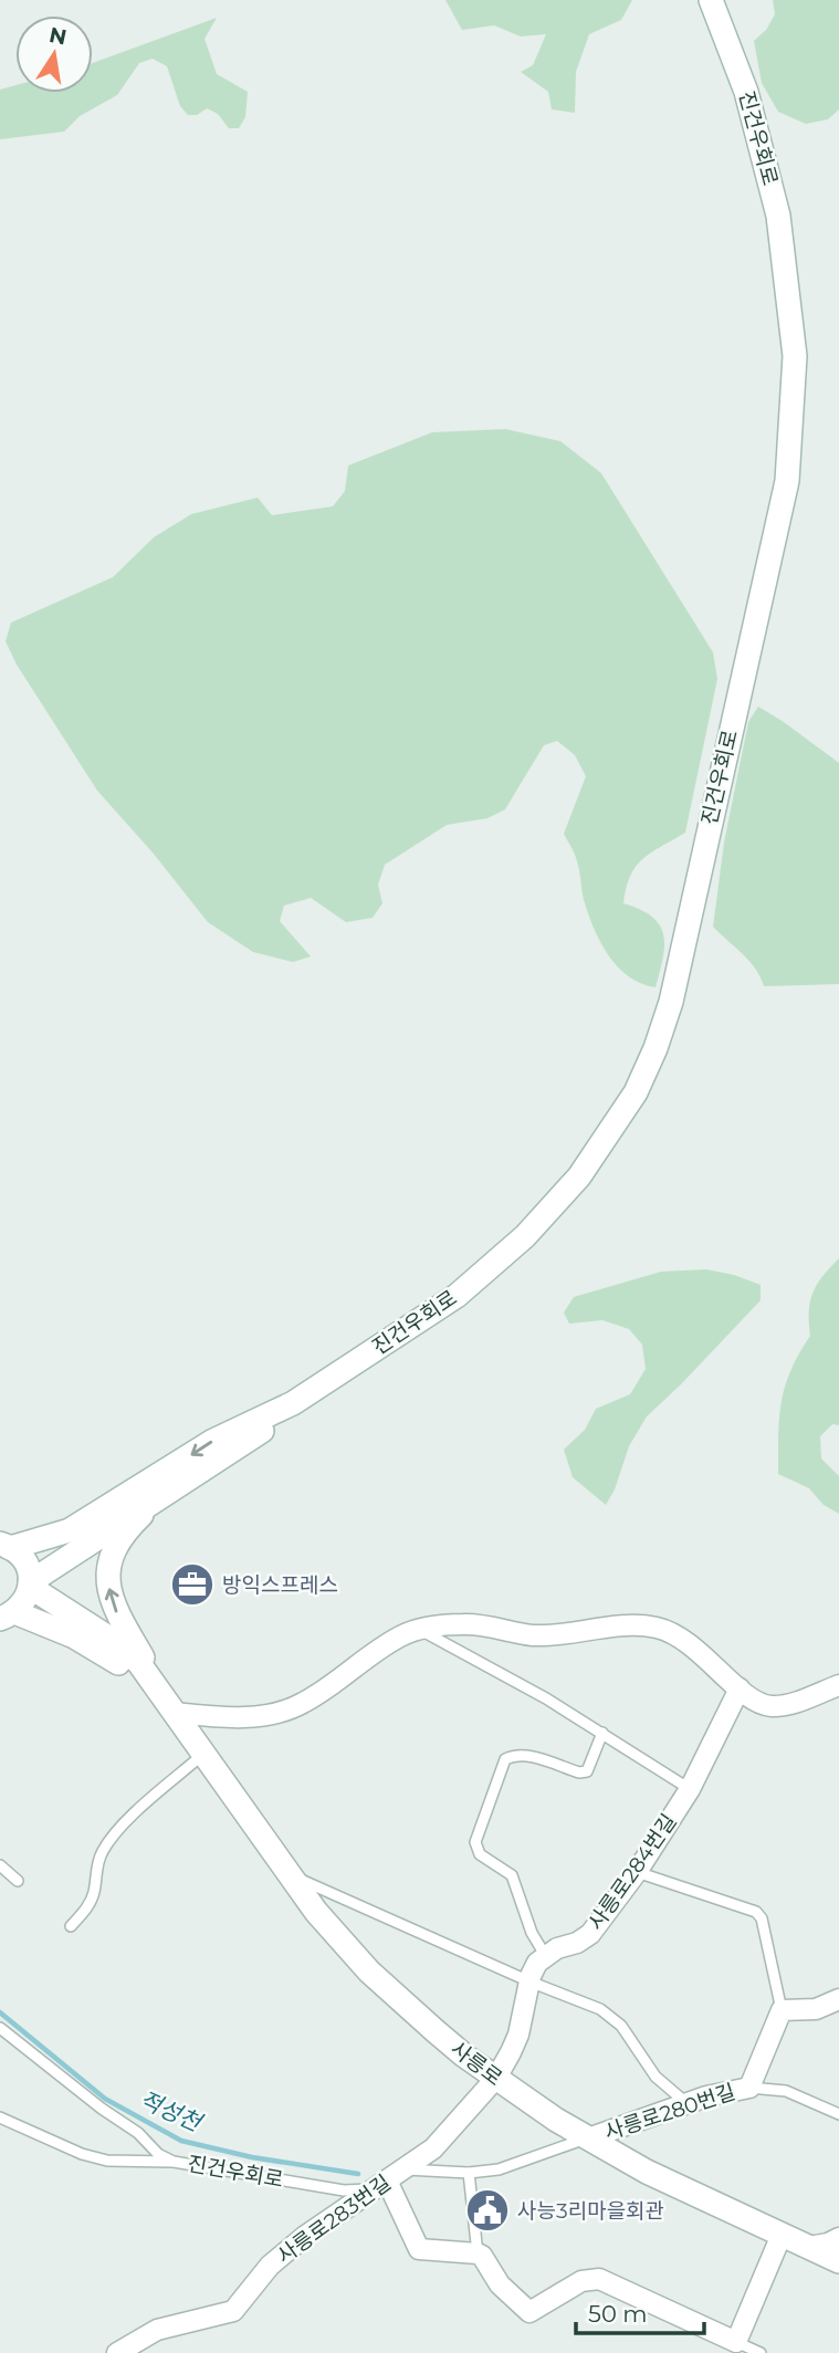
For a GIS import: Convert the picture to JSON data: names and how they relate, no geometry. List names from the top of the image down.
{
  "streets": {
    "main road": ["진건우회로", "사릉로"],
    "street": ["사릉로284번길", "사릉로280번길", "사릉로283번길"]
  },
  "crossings": [
    ["진건우회로", "사릉로"],
    ["진건우회로", "사릉로280번길"],
    ["진건우회로", "사릉로283번길"],
    ["사릉로", "사릉로280번길"],
    ["사릉로", "사릉로283번길"]
  ],
  "water": ["적성천"],
  "places": {
    "office": ["방익스프레스"],
    "public building": ["사능3리마을회관"]
  },
  "scale_bar": "50 m",
  "north": "top"
}
